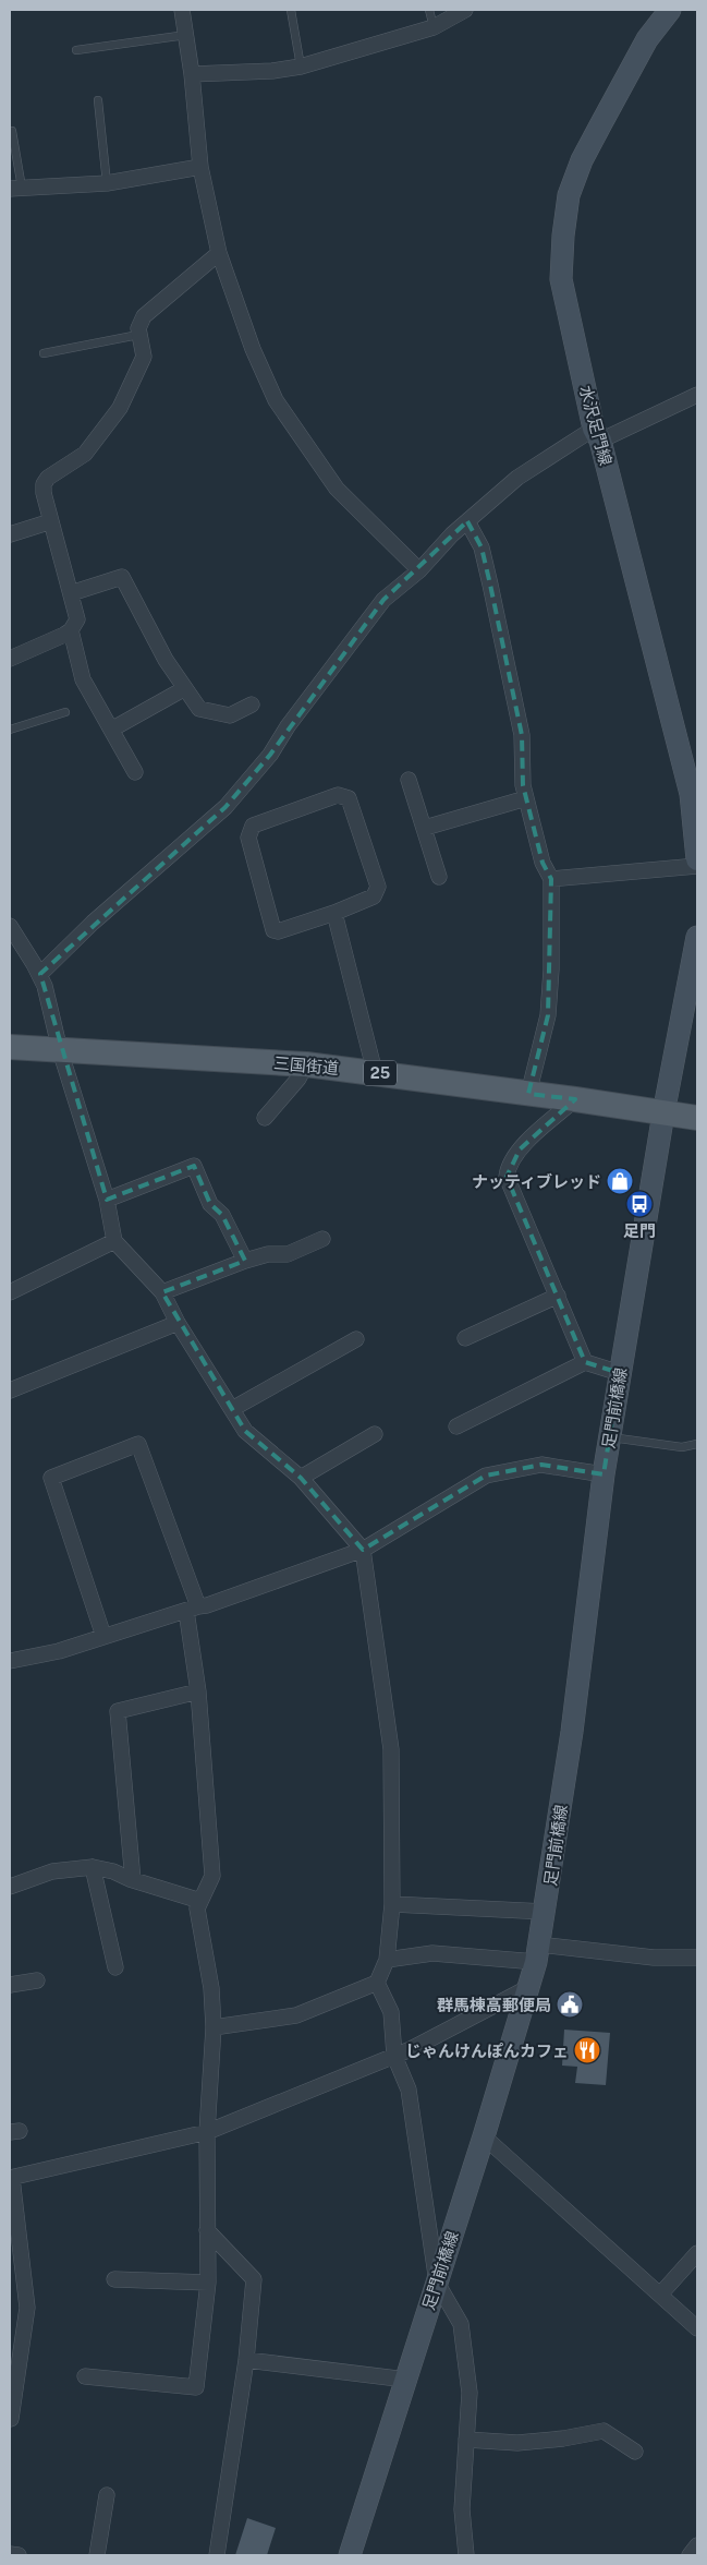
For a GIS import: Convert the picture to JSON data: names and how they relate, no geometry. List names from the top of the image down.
{
  "streets": {
    "main road": [
      "水沢足門線",
      "三国街道",
      "25",
      "足門前橋線"
    ]
  },
  "crossings": [
    ["三国街道", "足門前橋線"]
  ],
  "places": {
    "shop": ["ナッティブレッド"],
    "bus stop": ["足門"],
    "public building": ["群馬棟高郵便局"],
    "restaurant": ["じゃんけんぽんカフェ"]
  }
}
